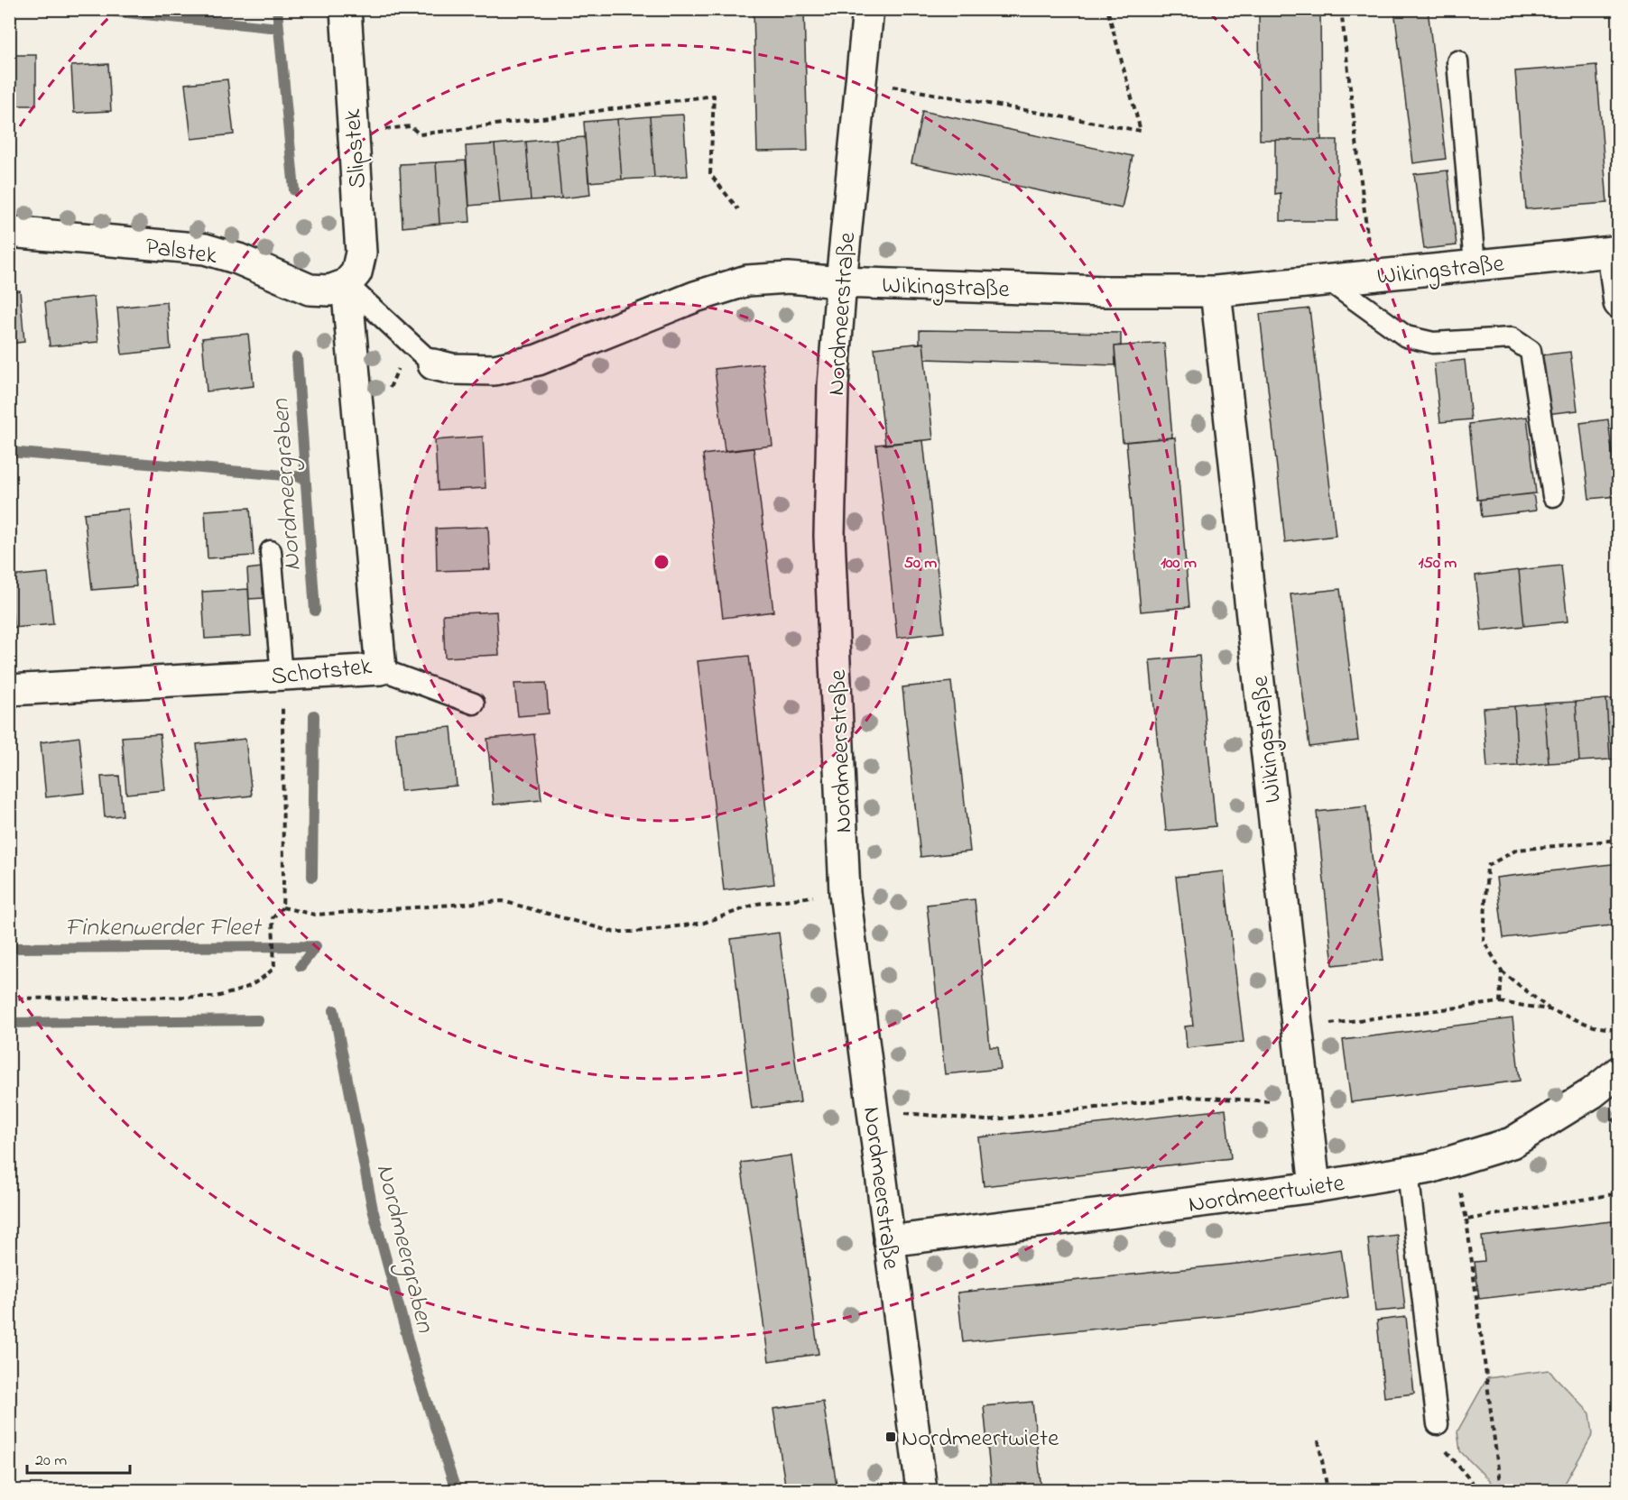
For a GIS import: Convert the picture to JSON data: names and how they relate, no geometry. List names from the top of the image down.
{
  "streets": {
    "street": [
      "Slipstek",
      "Palstek",
      "Wikingstraße",
      "Nordmeerstraße",
      "Schotstek",
      "Nordmeertwiete"
    ]
  },
  "crossings": [
    ["Slipstek", "Palstek"],
    ["Slipstek", "Schotstek"],
    ["Palstek", "Schotstek"],
    ["Wikingstraße", "Nordmeerstraße"],
    ["Wikingstraße", "Nordmeertwiete"],
    ["Nordmeerstraße", "Nordmeertwiete"]
  ],
  "water": ["Nordmeergraben", "Finkenwerder Fleet"],
  "places": {
    "transit": ["Nordmeertwiete"]
  },
  "scale_bar": "20 m",
  "rings": ["50 m", "100 m", "150 m"]
}
